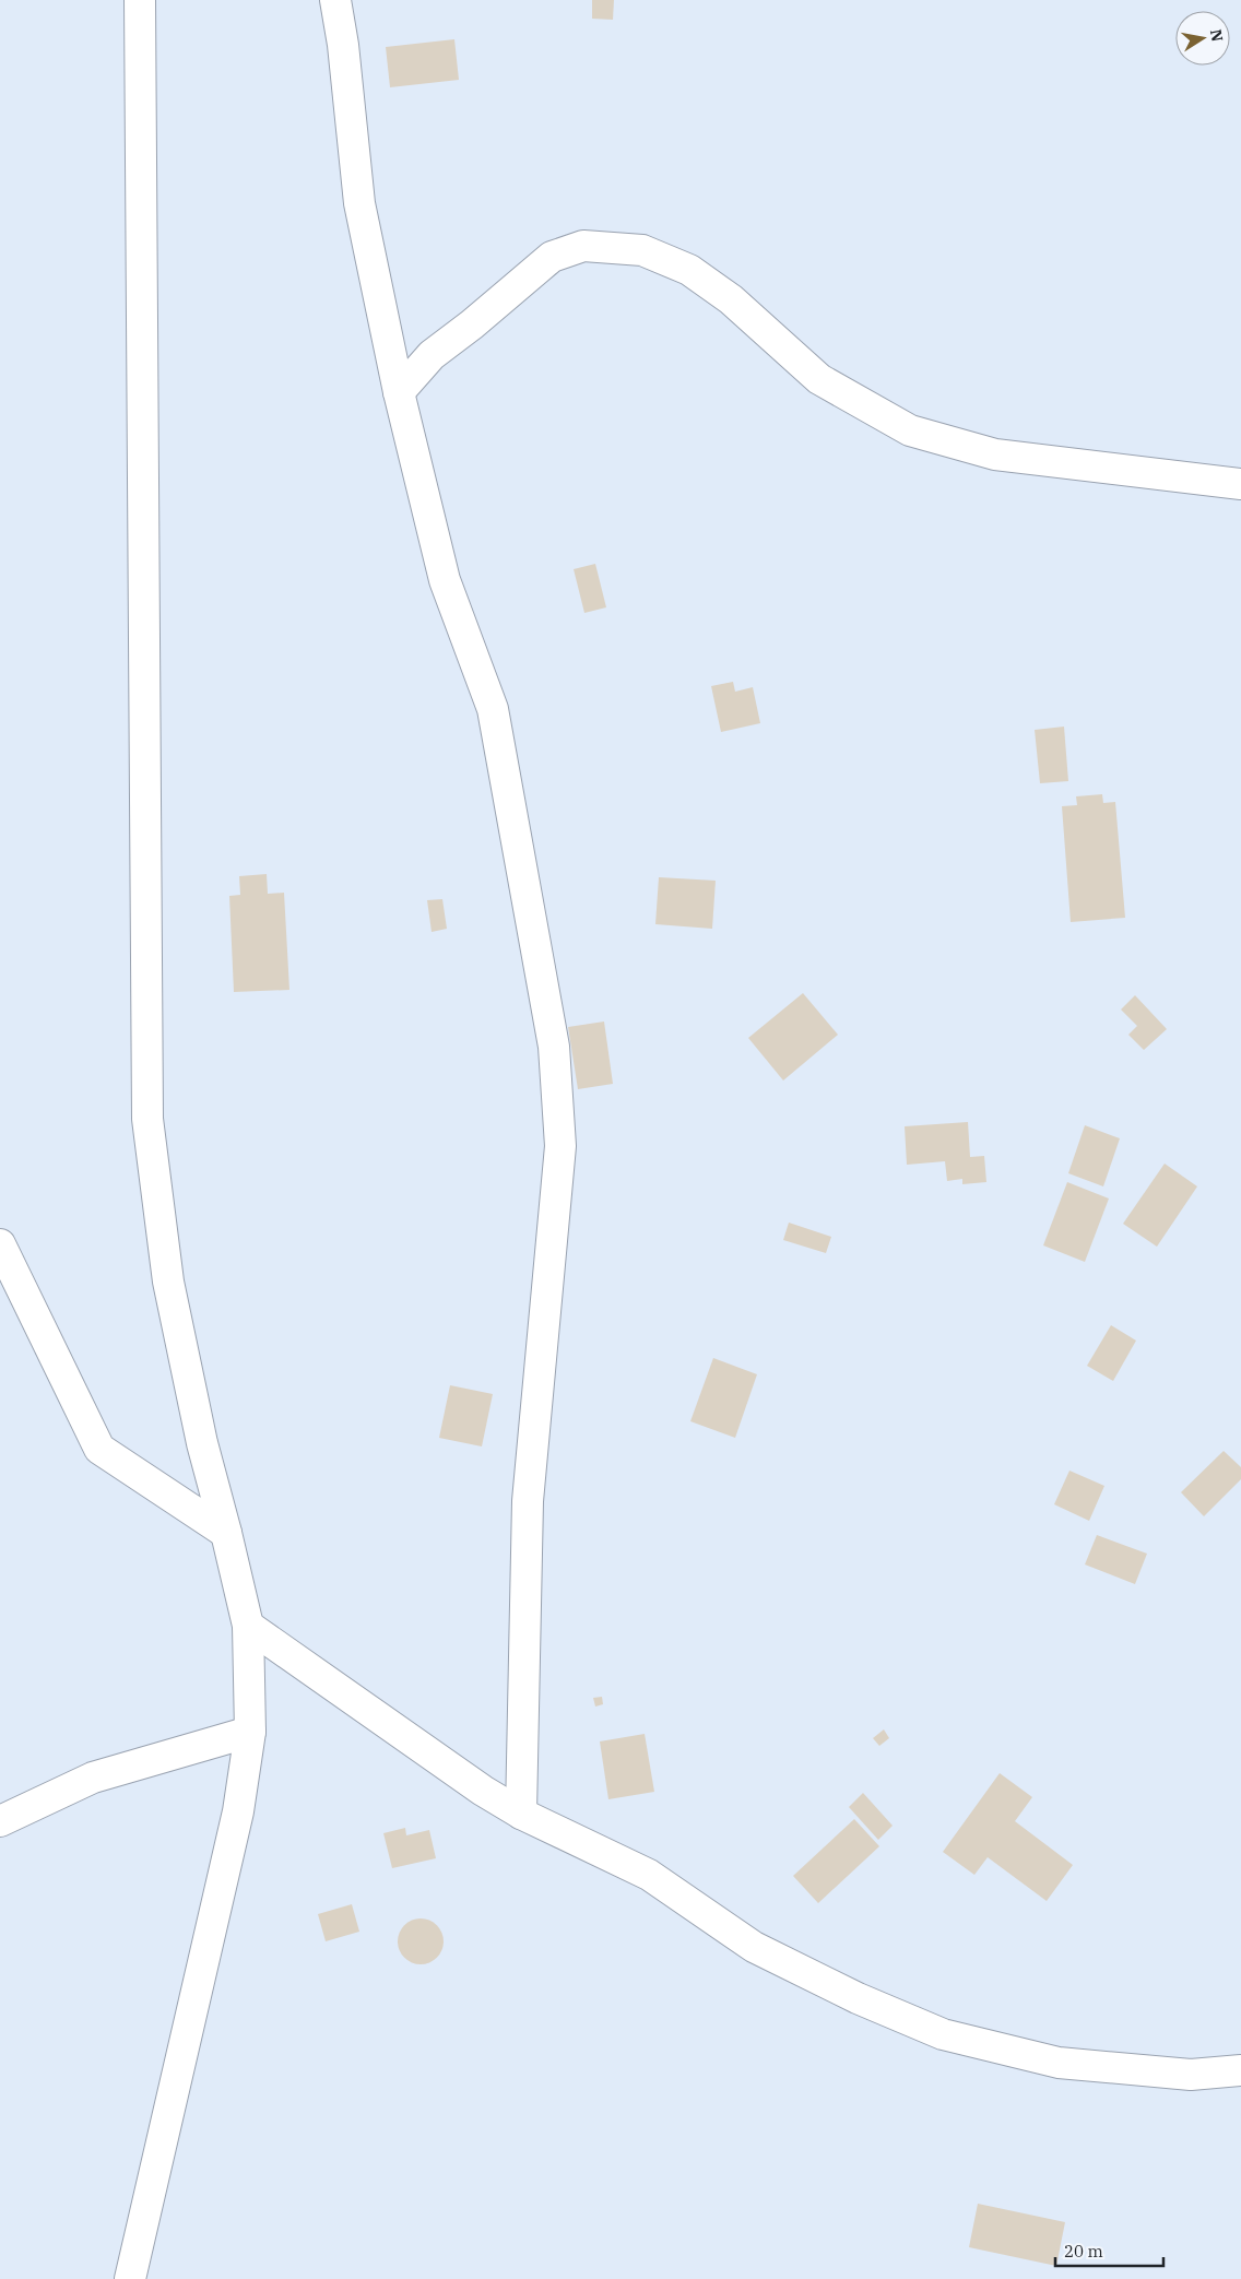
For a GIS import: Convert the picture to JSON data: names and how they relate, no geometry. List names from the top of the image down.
{
  "scale_bar": "20 m",
  "north": "right"
}
